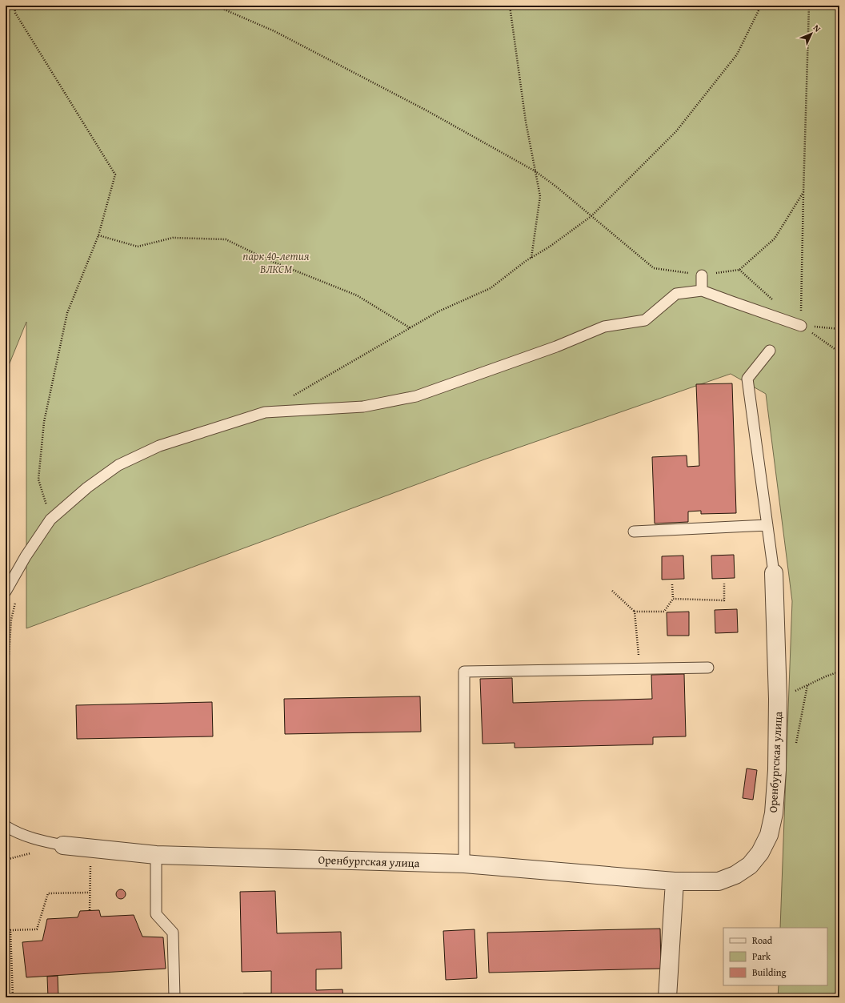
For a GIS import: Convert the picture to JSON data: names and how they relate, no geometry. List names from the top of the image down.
{
  "streets": {
    "street": ["Оренбургская улица"]
  },
  "parks": ["парк 40-летия ВЛКСМ"],
  "legend": ["Road", "Park", "Building"],
  "north": "top right"
}
